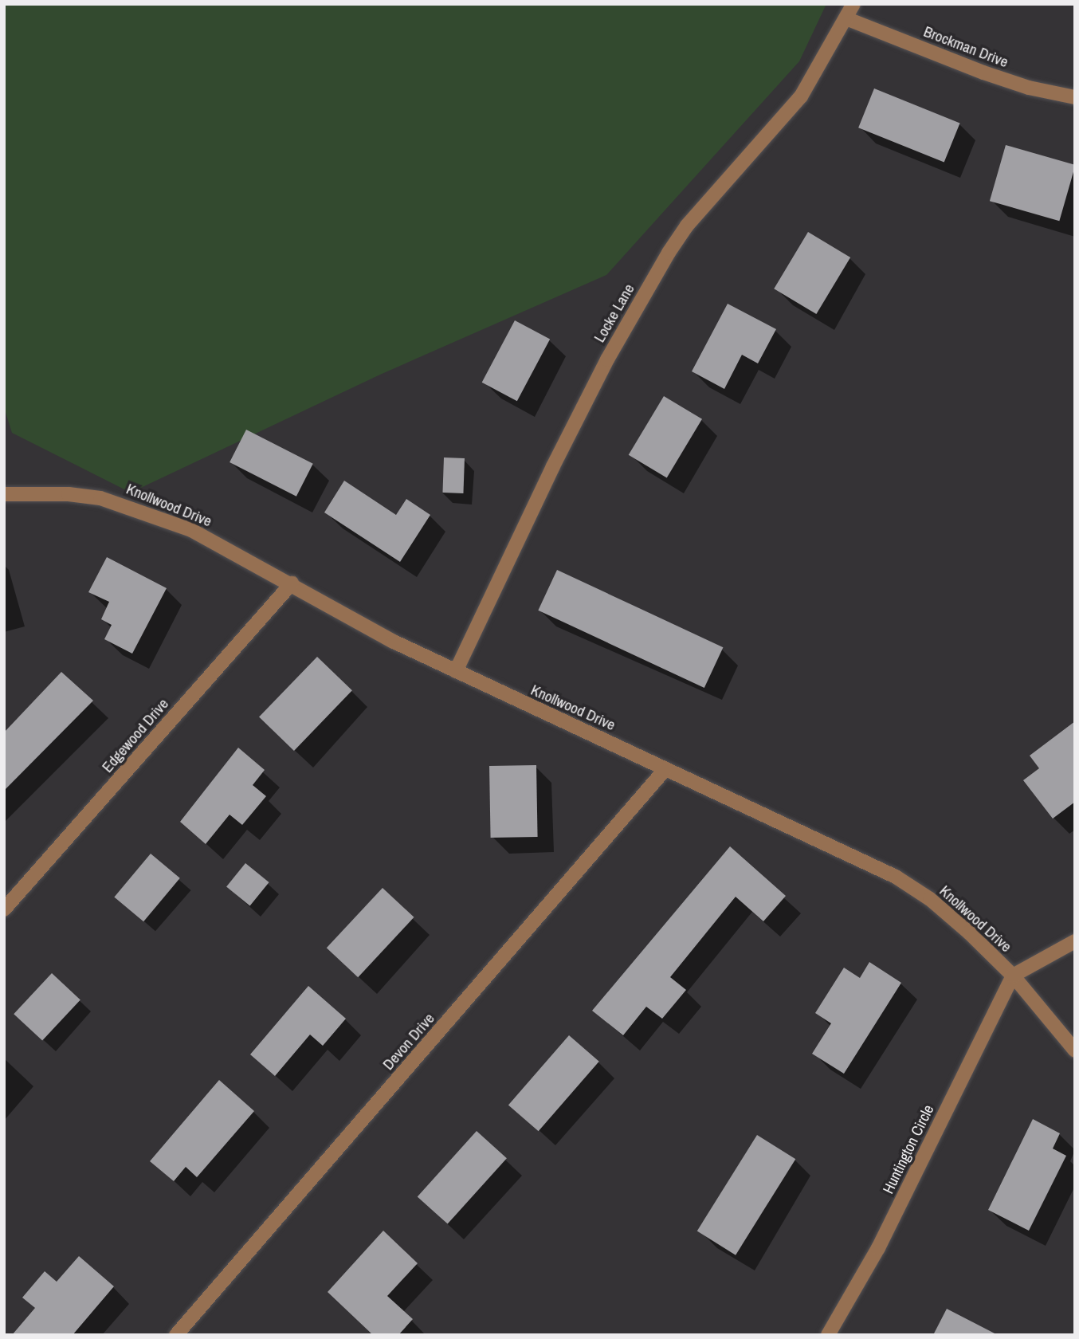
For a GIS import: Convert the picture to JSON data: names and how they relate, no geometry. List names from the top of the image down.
{
  "streets": {
    "street": [
      "Brockman Drive",
      "Locke Lane",
      "Knollwood Drive",
      "Edgewood Drive",
      "Devon Drive",
      "Huntington Circle"
    ]
  },
  "crossings": [
    ["Brockman Drive", "Locke Lane"],
    ["Locke Lane", "Knollwood Drive"],
    ["Knollwood Drive", "Edgewood Drive"],
    ["Knollwood Drive", "Devon Drive"],
    ["Knollwood Drive", "Huntington Circle"]
  ]
}
